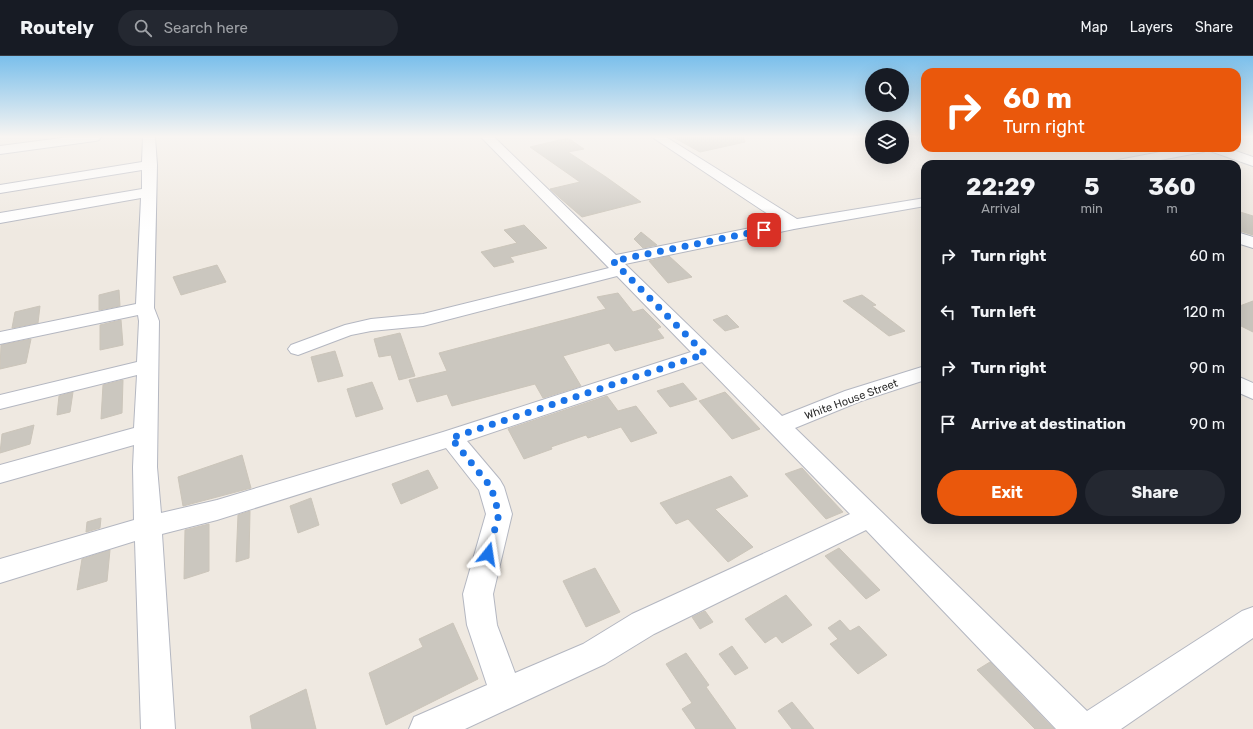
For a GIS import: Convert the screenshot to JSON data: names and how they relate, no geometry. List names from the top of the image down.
{
  "streets": {
    "street": ["White House Street"]
  },
  "page": {
    "header": "Routely",
    "search": "Search here",
    "nav": ["Map", "Layers", "Share"],
    "turn": ["60 m", "Turn right"],
    "eta": [
      "22:29",
      "Arrival",
      "5",
      "min",
      "360",
      "m"
    ],
    "list": [
      {
        "name": "Turn right",
        "value": "60 m"
      },
      {
        "name": "Turn left",
        "value": "120 m"
      },
      {
        "name": "Turn right",
        "value": "90 m"
      },
      {
        "name": "Arrive at destination",
        "value": "90 m"
      }
    ],
    "buttons": ["Exit", "Share"]
  }
}
